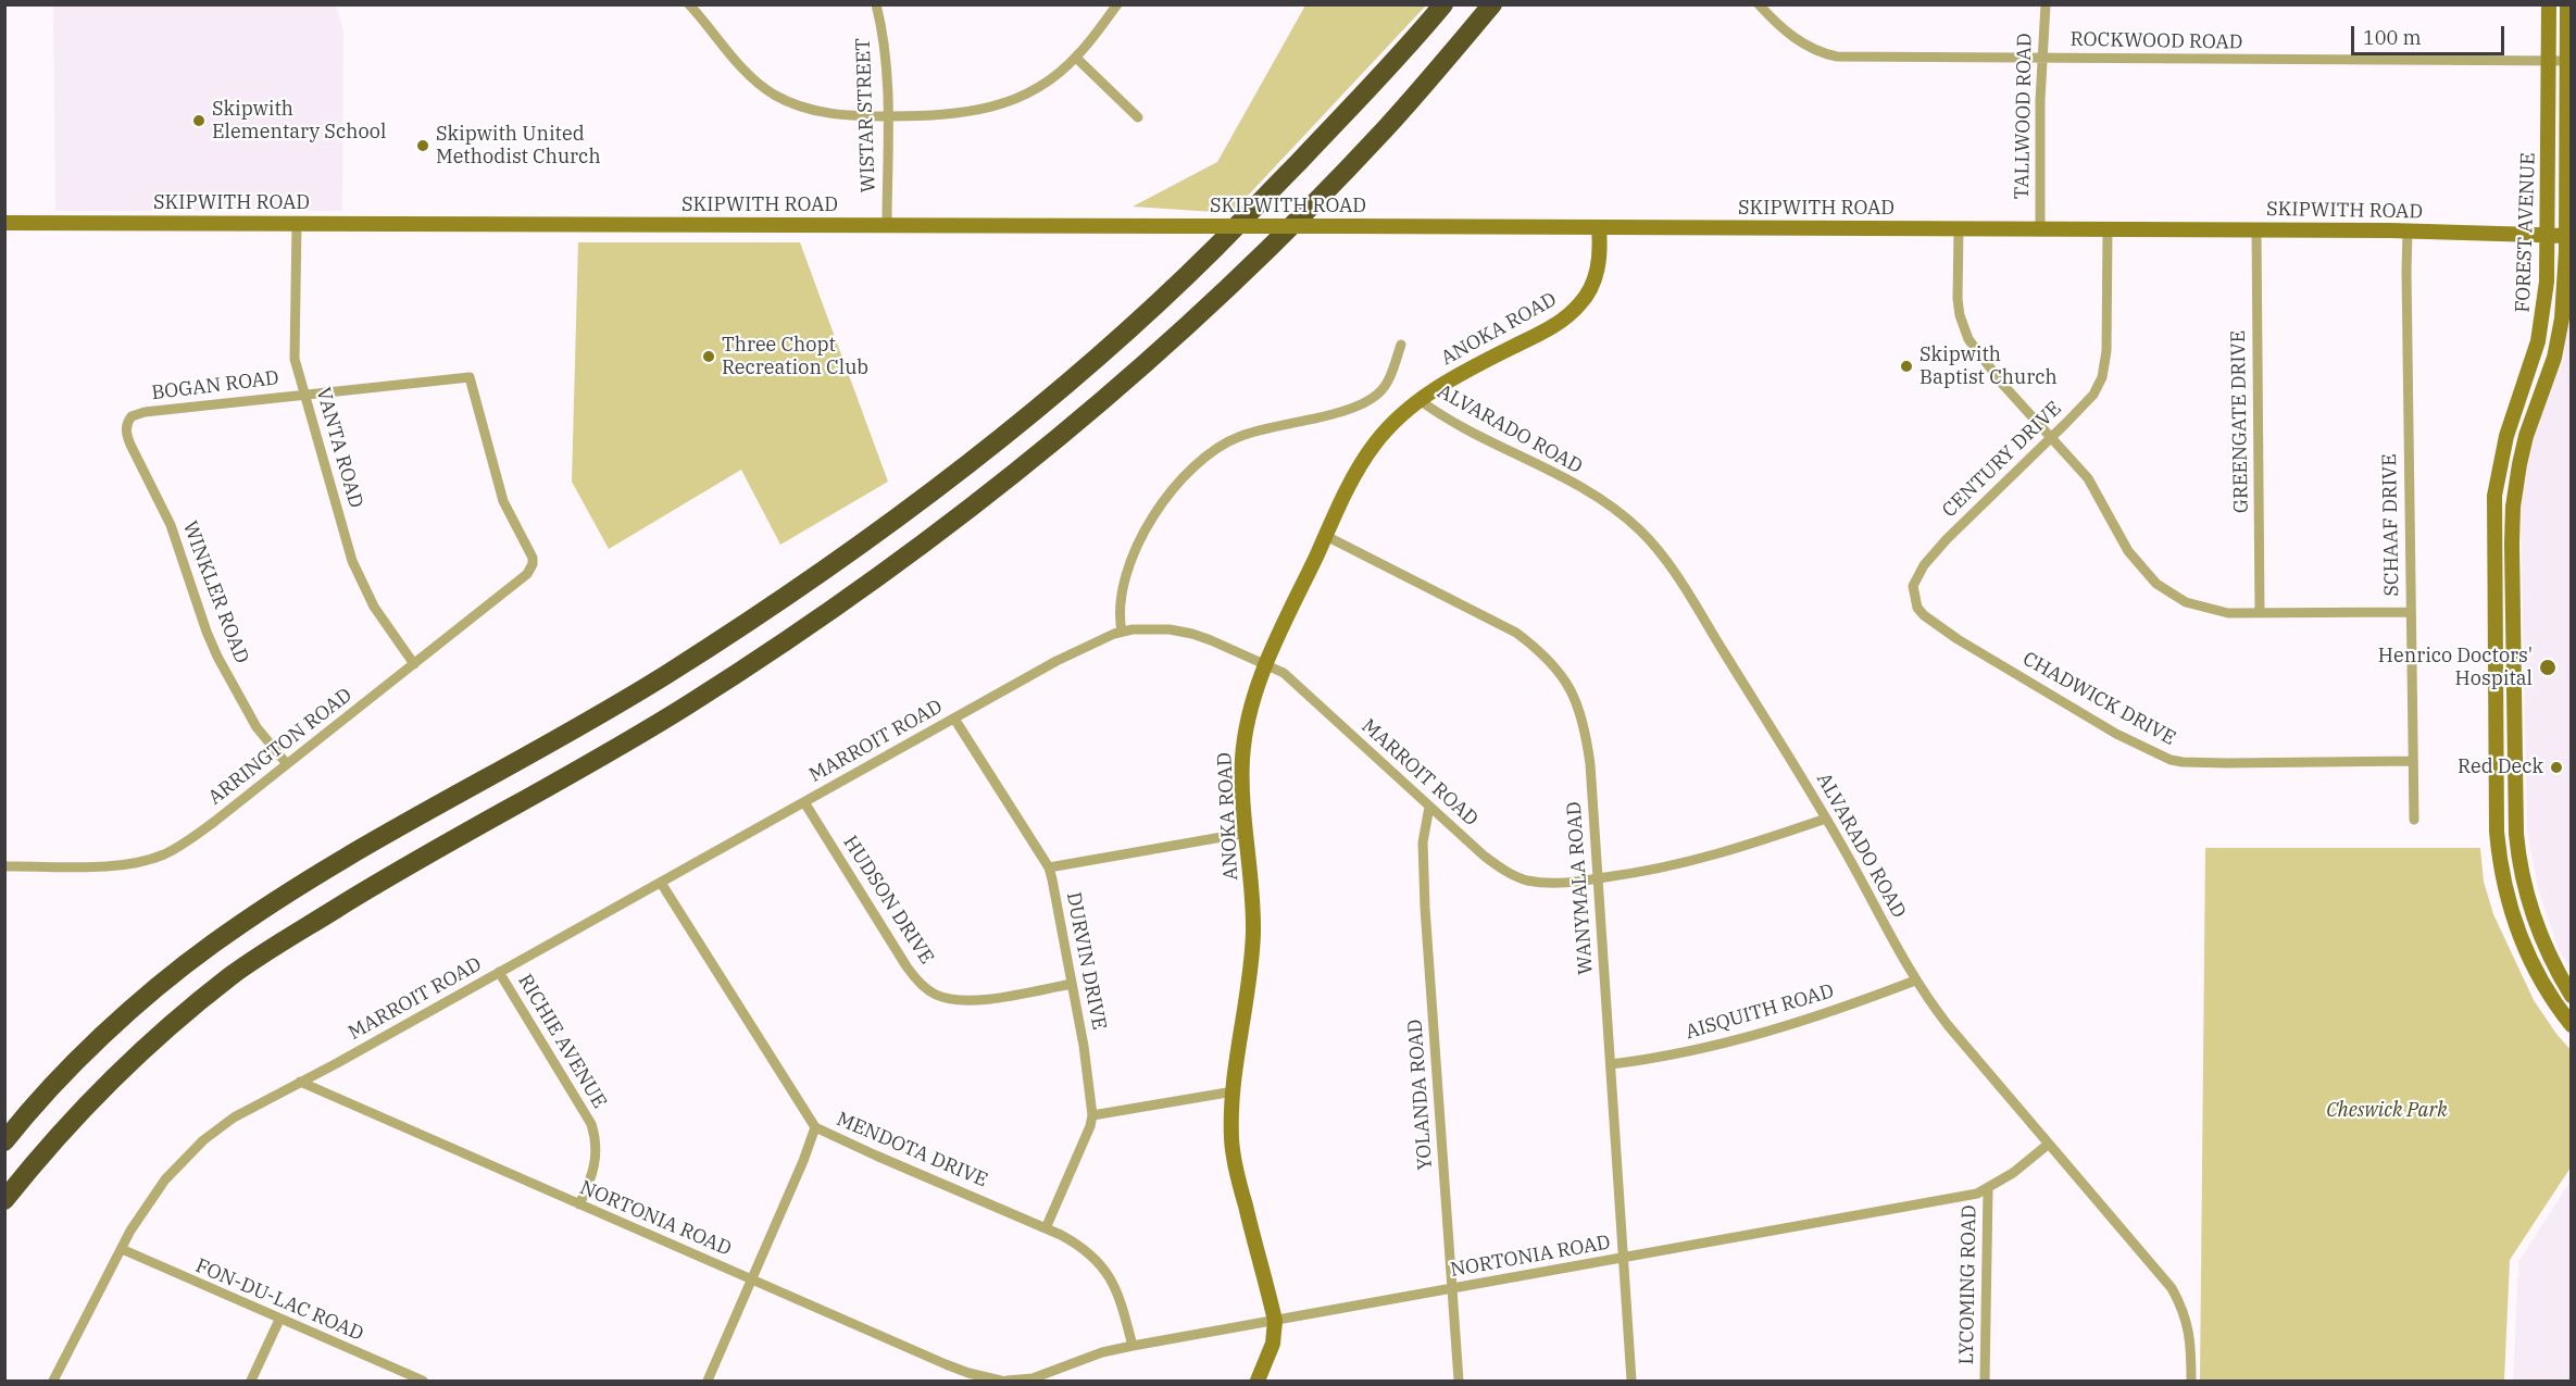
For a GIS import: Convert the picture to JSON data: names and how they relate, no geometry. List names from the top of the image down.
{
  "streets": {
    "main road": ["SKIPWITH ROAD", "FOREST AVENUE", "ANOKA ROAD"],
    "street": [
      "ROCKWOOD ROAD",
      "WISTAR STREET",
      "TALLWOOD ROAD",
      "BOGAN ROAD",
      "GREENGATE DRIVE",
      "ALVARADO ROAD",
      "VANTA ROAD",
      "CENTURY DRIVE",
      "SCHAAF DRIVE",
      "WINKLER ROAD",
      "CHADWICK DRIVE",
      "MARROIT ROAD",
      "ARRINGTON ROAD",
      "WANYMALA ROAD",
      "HUDSON DRIVE",
      "DURVIN DRIVE",
      "AISQUITH ROAD",
      "RICHIE AVENUE",
      "YOLANDA ROAD",
      "MENDOTA DRIVE",
      "NORTONIA ROAD",
      "LYCOMING ROAD",
      "FON-DU-LAC ROAD"
    ]
  },
  "crossings": [
    ["ROCKWOOD ROAD", "TALLWOOD ROAD"],
    ["ROCKWOOD ROAD", "FOREST AVENUE"],
    ["WISTAR STREET", "SKIPWITH ROAD"],
    ["TALLWOOD ROAD", "SKIPWITH ROAD"],
    ["SKIPWITH ROAD", "FOREST AVENUE"],
    ["SKIPWITH ROAD", "ANOKA ROAD"],
    ["SKIPWITH ROAD", "GREENGATE DRIVE"],
    ["SKIPWITH ROAD", "VANTA ROAD"],
    ["SKIPWITH ROAD", "CENTURY DRIVE"],
    ["SKIPWITH ROAD", "SCHAAF DRIVE"],
    ["ANOKA ROAD", "ALVARADO ROAD"],
    ["ANOKA ROAD", "MARROIT ROAD"],
    ["ANOKA ROAD", "WANYMALA ROAD"],
    ["ANOKA ROAD", "NORTONIA ROAD"],
    ["BOGAN ROAD", "VANTA ROAD"],
    ["BOGAN ROAD", "WINKLER ROAD"],
    ["BOGAN ROAD", "ARRINGTON ROAD"],
    ["ALVARADO ROAD", "MARROIT ROAD"],
    ["ALVARADO ROAD", "AISQUITH ROAD"],
    ["ALVARADO ROAD", "NORTONIA ROAD"],
    ["VANTA ROAD", "ARRINGTON ROAD"],
    ["CENTURY DRIVE", "CHADWICK DRIVE"],
    ["SCHAAF DRIVE", "CHADWICK DRIVE"],
    ["WINKLER ROAD", "ARRINGTON ROAD"],
    ["MARROIT ROAD", "WANYMALA ROAD"],
    ["MARROIT ROAD", "HUDSON DRIVE"],
    ["MARROIT ROAD", "DURVIN DRIVE"],
    ["MARROIT ROAD", "RICHIE AVENUE"],
    ["MARROIT ROAD", "YOLANDA ROAD"],
    ["MARROIT ROAD", "MENDOTA DRIVE"],
    ["MARROIT ROAD", "NORTONIA ROAD"],
    ["MARROIT ROAD", "FON-DU-LAC ROAD"],
    ["WANYMALA ROAD", "AISQUITH ROAD"],
    ["WANYMALA ROAD", "NORTONIA ROAD"],
    ["HUDSON DRIVE", "DURVIN DRIVE"],
    ["DURVIN DRIVE", "MENDOTA DRIVE"],
    ["RICHIE AVENUE", "NORTONIA ROAD"],
    ["YOLANDA ROAD", "NORTONIA ROAD"],
    ["MENDOTA DRIVE", "NORTONIA ROAD"],
    ["NORTONIA ROAD", "LYCOMING ROAD"]
  ],
  "parks": ["Cheswick Park"],
  "places": [
    "Skipwith Elementary School",
    "Skipwith United Methodist Church",
    "Three Chopt Recreation Club",
    "Skipwith Baptist Church",
    "Henrico Doctors' Hospital",
    "Red Deck"
  ],
  "scale_bar": "100 m"
}
